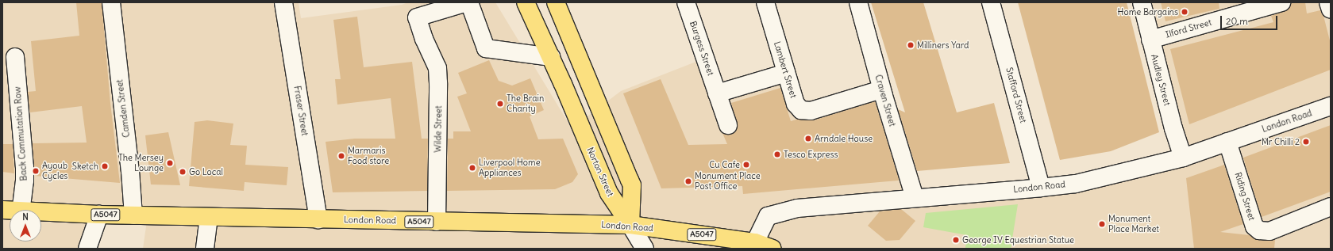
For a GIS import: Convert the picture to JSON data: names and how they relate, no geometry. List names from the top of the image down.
{
  "streets": {
    "main road": ["London Road", "Norton Street", "A5047"],
    "street": [
      "Ilford Street",
      "Burgess Street",
      "Lambert Street",
      "Audley Street",
      "Stafford Street",
      "Craven Street",
      "Camden Street",
      "Fraser Street",
      "Wilde Street",
      "Back Commutation Row",
      "Riding Street"
    ]
  },
  "crossings": [
    ["Ilford Street", "Audley Street"],
    ["Lambert Street", "Craven Street"],
    ["Audley Street", "London Road"],
    ["Stafford Street", "London Road"],
    ["Craven Street", "London Road"],
    ["Camden Street", "London Road"],
    ["Fraser Street", "London Road"],
    ["London Road", "Wilde Street"],
    ["London Road", "Norton Street"],
    ["London Road", "Riding Street"]
  ],
  "places": [
    "Home Bargains",
    "Milliners Yard",
    "The Brain Charity",
    "Arndale House",
    "Mr Chilli 2",
    "Tesco Express",
    "Marmaris Food store",
    "The Mersey Lounge",
    "Cu Cafe",
    "Sketch",
    "Liverpool Home Appliances",
    "Ayoub Cycles",
    "Go Local",
    "Monument Place Post Office",
    "Monument Place Market",
    "George IV Equestrian Statue"
  ],
  "scale_bar": "20 m",
  "north": "top"
}
